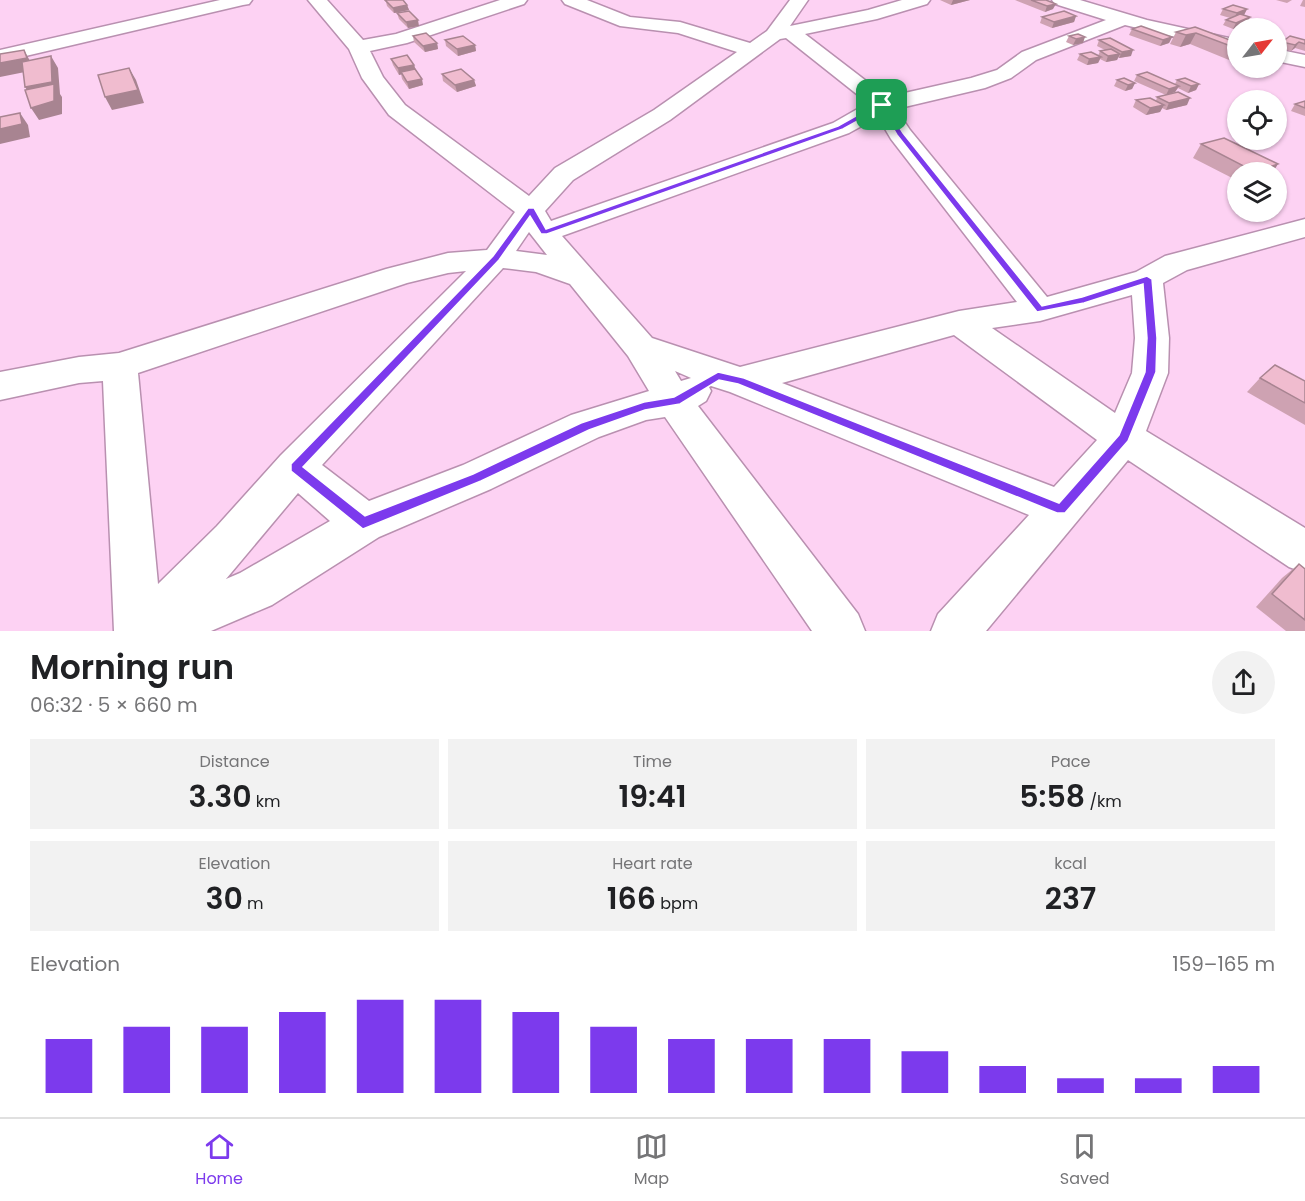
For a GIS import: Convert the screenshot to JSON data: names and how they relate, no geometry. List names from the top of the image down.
{
  "north": "top right",
  "page": {
    "heading": ["Morning run", "06:32 · 5 × 660 m"],
    "stats": [
      ["Distance", "3.30 km"],
      ["Time", "19:41"],
      ["Pace", "5:58 /km"],
      ["Elevation", "30 m"],
      ["Heart rate", "166 bpm"],
      ["kcal", "237"]
    ],
    "chart": ["Elevation", "159–165 m"],
    "tabs": ["Home", "Map", "Saved"]
  }
}
